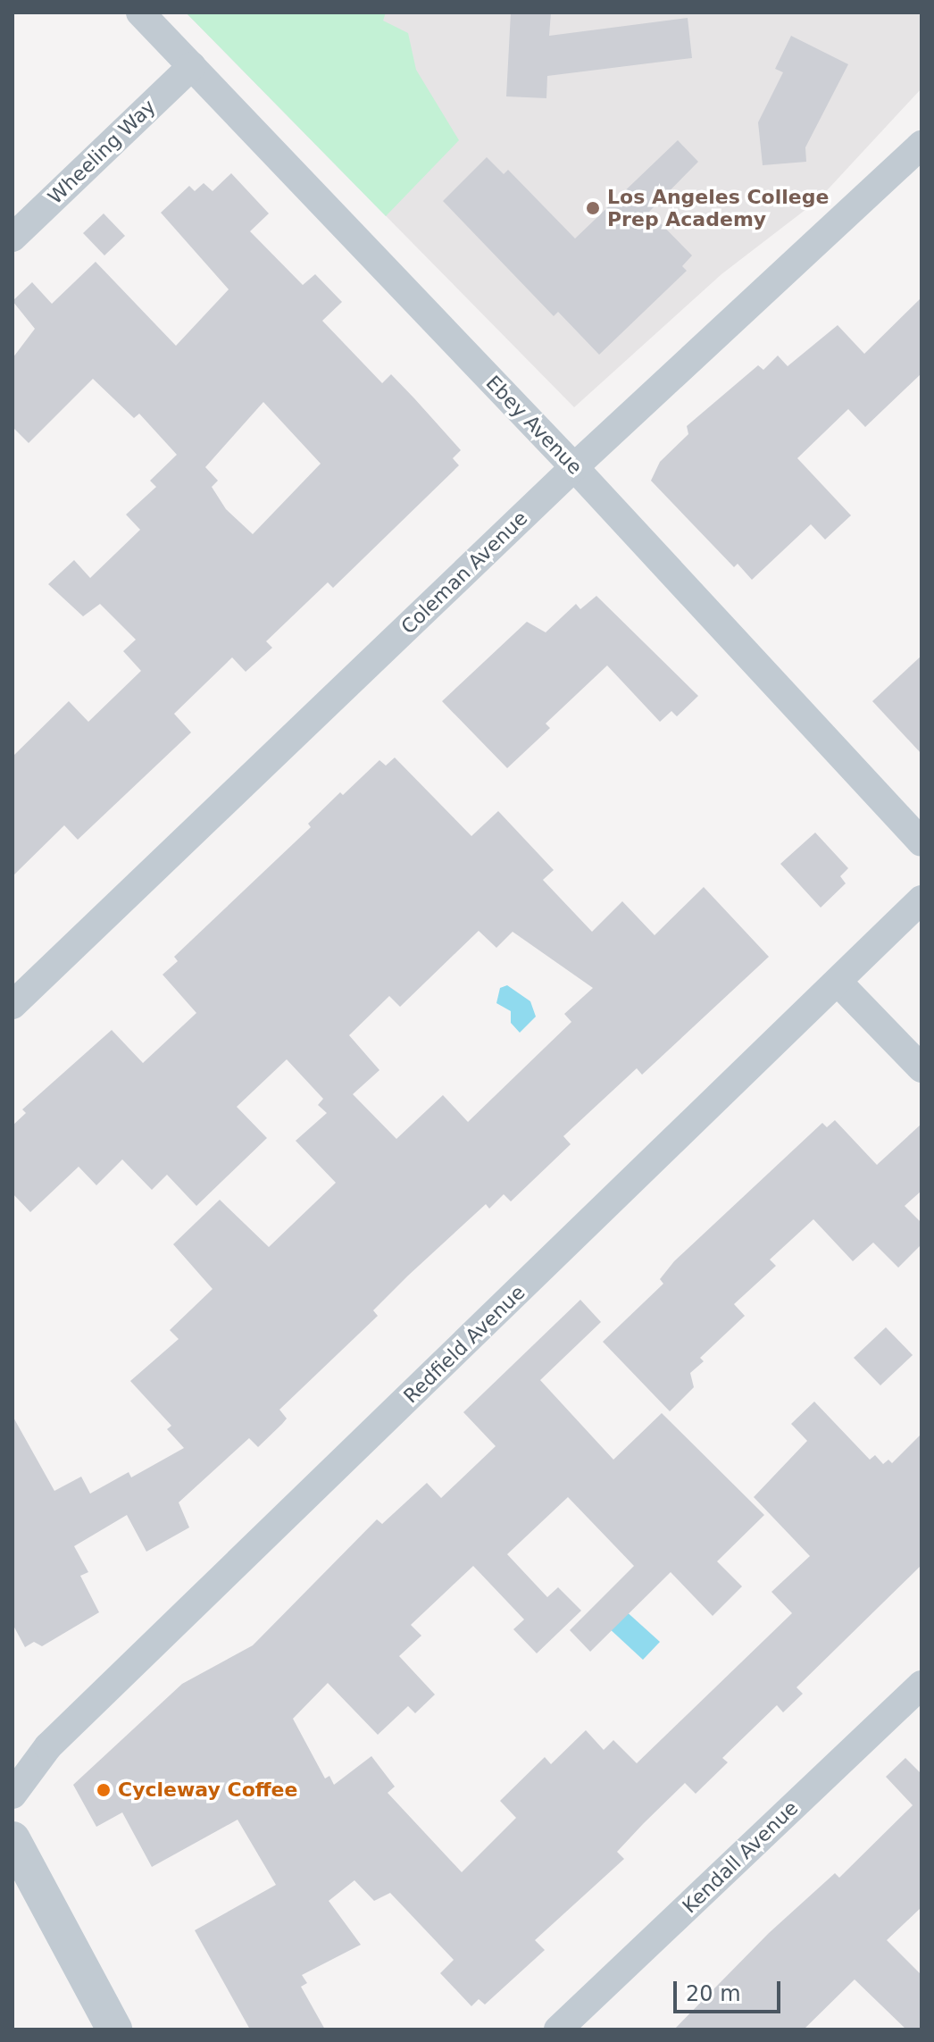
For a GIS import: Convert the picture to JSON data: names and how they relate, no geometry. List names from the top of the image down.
{
  "streets": {
    "street": [
      "Wheeling Way",
      "Ebey Avenue",
      "Coleman Avenue",
      "Redfield Avenue",
      "Kendall Avenue"
    ]
  },
  "crossings": [
    ["Wheeling Way", "Ebey Avenue"],
    ["Ebey Avenue", "Coleman Avenue"]
  ],
  "places": ["Los Angeles College Prep Academy", "Cycleway Coffee"],
  "scale_bar": "20 m"
}
